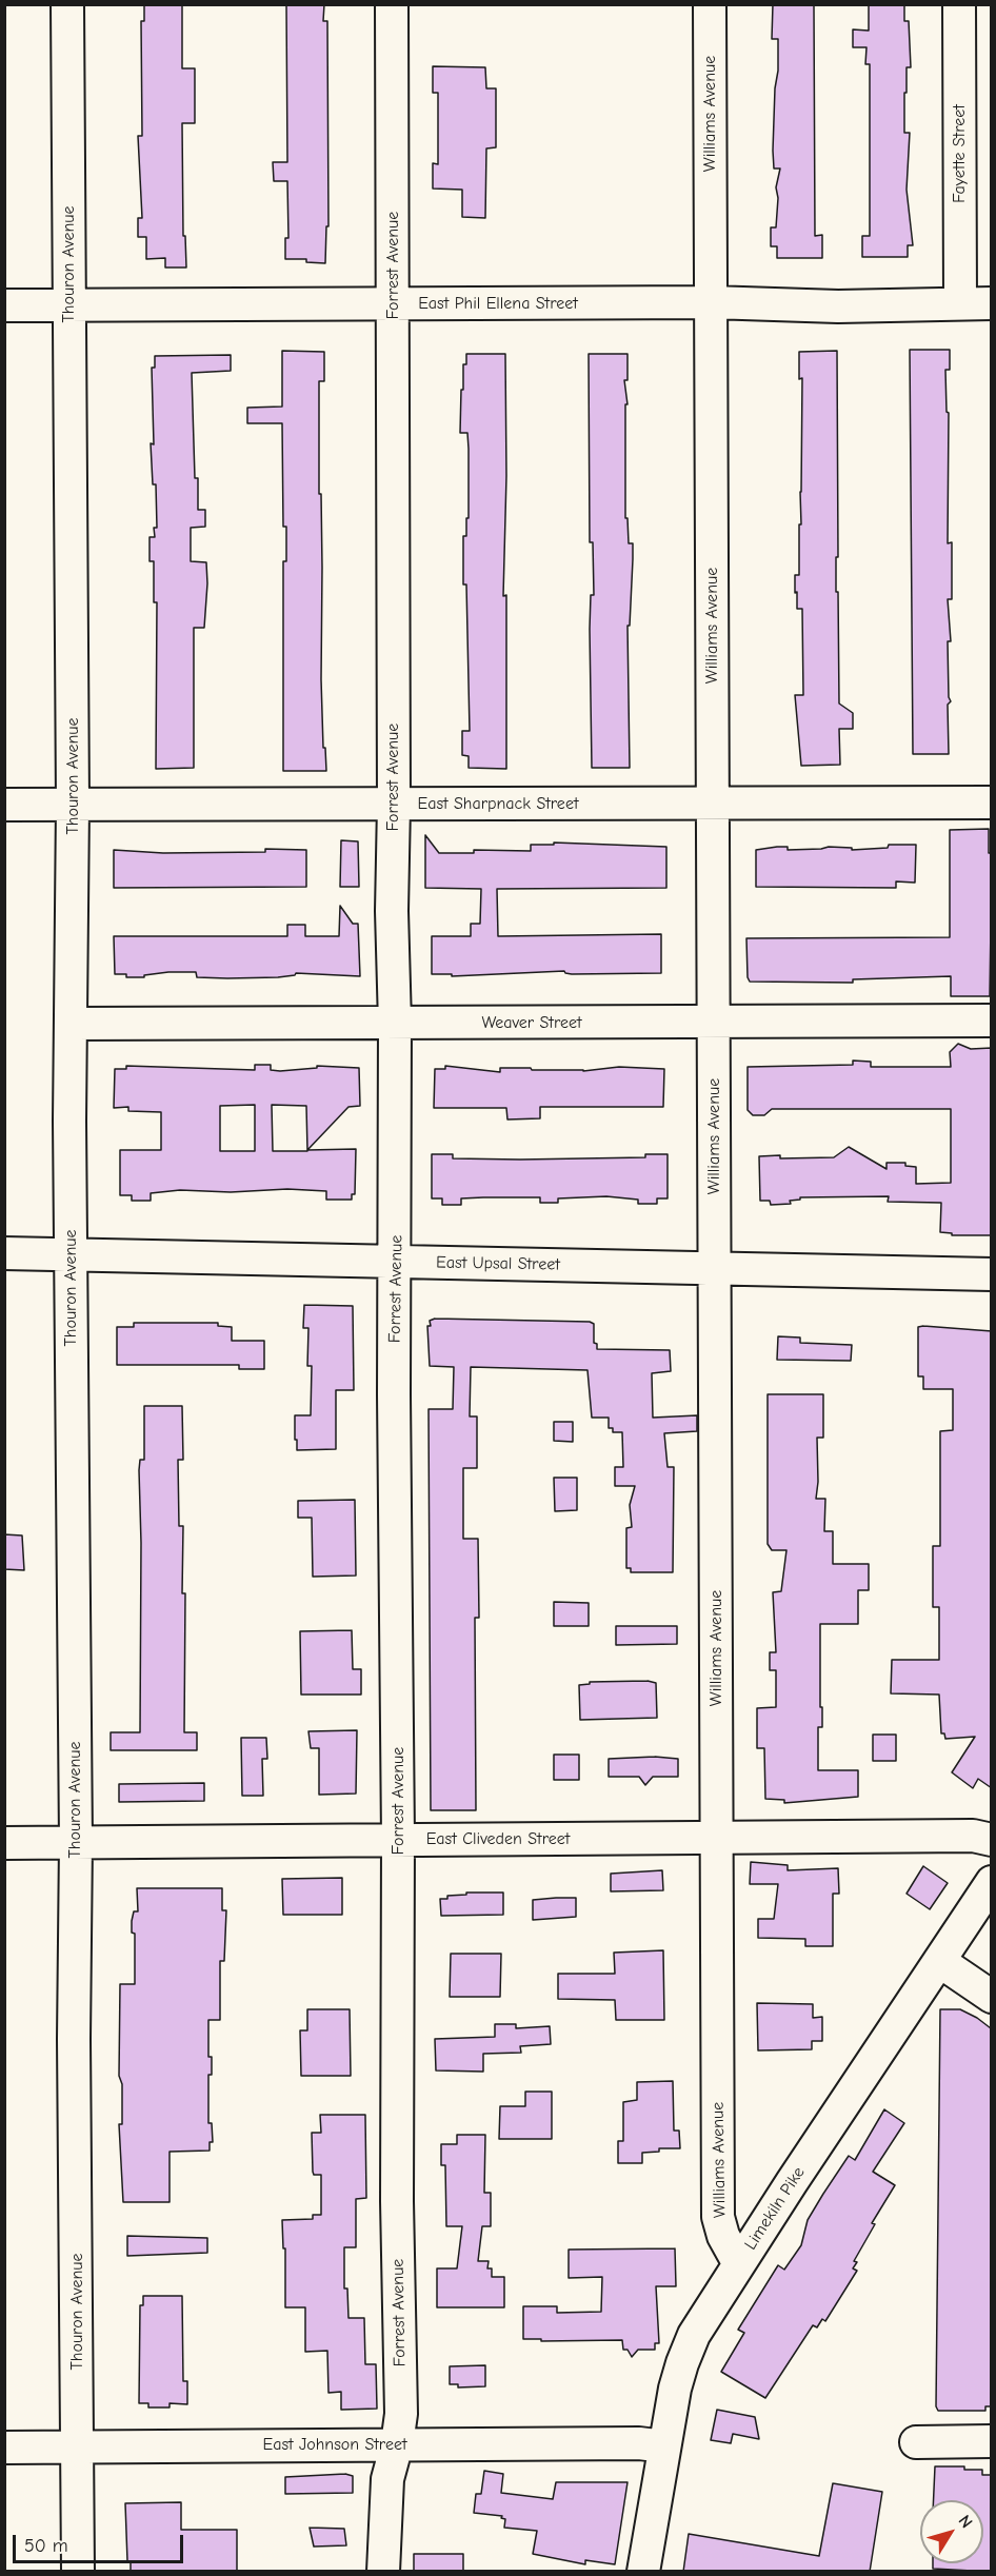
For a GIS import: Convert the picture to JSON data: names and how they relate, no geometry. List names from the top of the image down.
{
  "streets": {
    "street": [
      "Williams Avenue",
      "Fayette Street",
      "Thouron Avenue",
      "Forrest Avenue",
      "East Phil Ellena Street",
      "East Sharpnack Street",
      "Weaver Street",
      "East Upsal Street",
      "East Cliveden Street",
      "Limekiln Pike",
      "East Johnson Street"
    ]
  },
  "crossings": [
    ["Williams Avenue", "East Phil Ellena Street"],
    ["Williams Avenue", "East Sharpnack Street"],
    ["Williams Avenue", "Weaver Street"],
    ["Williams Avenue", "East Upsal Street"],
    ["Williams Avenue", "East Cliveden Street"],
    ["Williams Avenue", "Limekiln Pike"],
    ["Fayette Street", "East Phil Ellena Street"],
    ["Thouron Avenue", "East Phil Ellena Street"],
    ["Thouron Avenue", "East Sharpnack Street"],
    ["Thouron Avenue", "Weaver Street"],
    ["Thouron Avenue", "East Upsal Street"],
    ["Thouron Avenue", "East Cliveden Street"],
    ["Thouron Avenue", "East Johnson Street"],
    ["Forrest Avenue", "East Phil Ellena Street"],
    ["Forrest Avenue", "East Sharpnack Street"],
    ["Forrest Avenue", "Weaver Street"],
    ["Forrest Avenue", "East Upsal Street"],
    ["Forrest Avenue", "East Cliveden Street"],
    ["Forrest Avenue", "East Johnson Street"],
    ["Limekiln Pike", "East Johnson Street"]
  ],
  "scale_bar": "50 m",
  "north": "top right"
}
